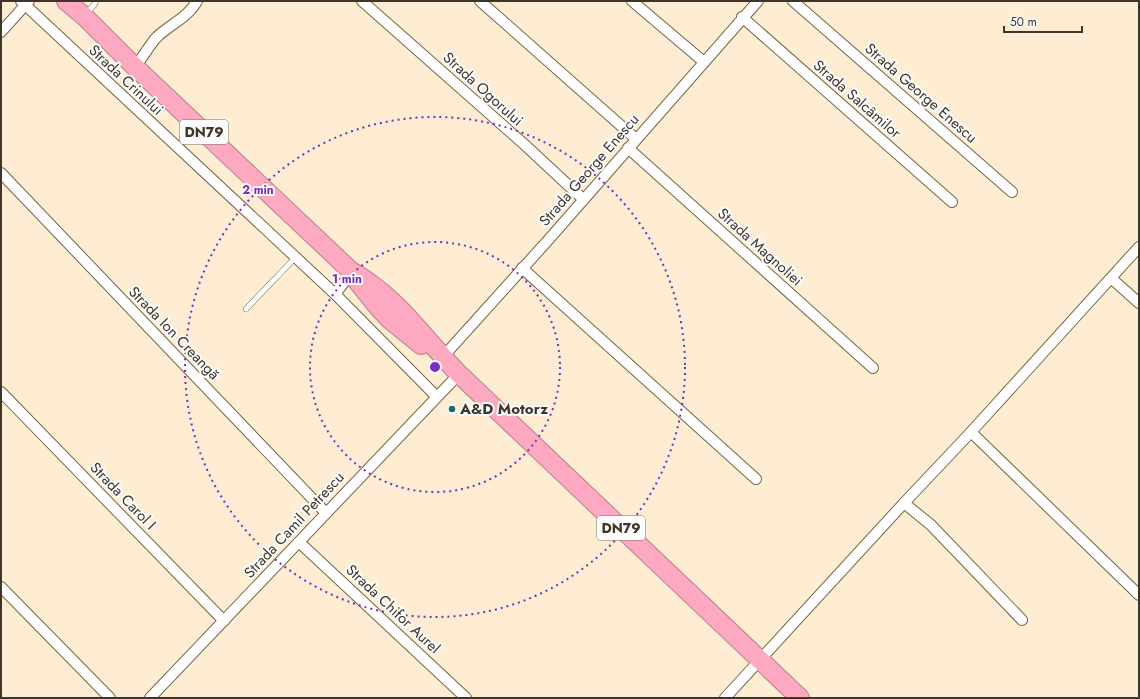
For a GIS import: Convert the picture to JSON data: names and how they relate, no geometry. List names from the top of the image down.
{
  "streets": {
    "highway": ["DN79"],
    "street": [
      "Strada Crinului",
      "Strada Ogorului",
      "Strada George Enescu",
      "Strada Salcâmilor",
      "Strada Magnoliei",
      "Strada Ion Creangă",
      "Strada Carol I",
      "Strada Camil Petrescu",
      "Strada Chifor Aurel"
    ]
  },
  "crossings": [
    ["Strada Crinului", "Strada Camil Petrescu"],
    ["Strada Ogorului", "Strada George Enescu"],
    ["Strada George Enescu", "Strada Salcâmilor"],
    ["Strada George Enescu", "DN79"],
    ["Strada George Enescu", "Strada Magnoliei"],
    ["DN79", "Strada Camil Petrescu"],
    ["Strada Ion Creangă", "Strada Camil Petrescu"],
    ["Strada Carol I", "Strada Camil Petrescu"],
    ["Strada Camil Petrescu", "Strada Chifor Aurel"]
  ],
  "places": ["A&D Motorz"],
  "scale_bar": "50 m",
  "rings": ["2 min", "1 min"]
}
